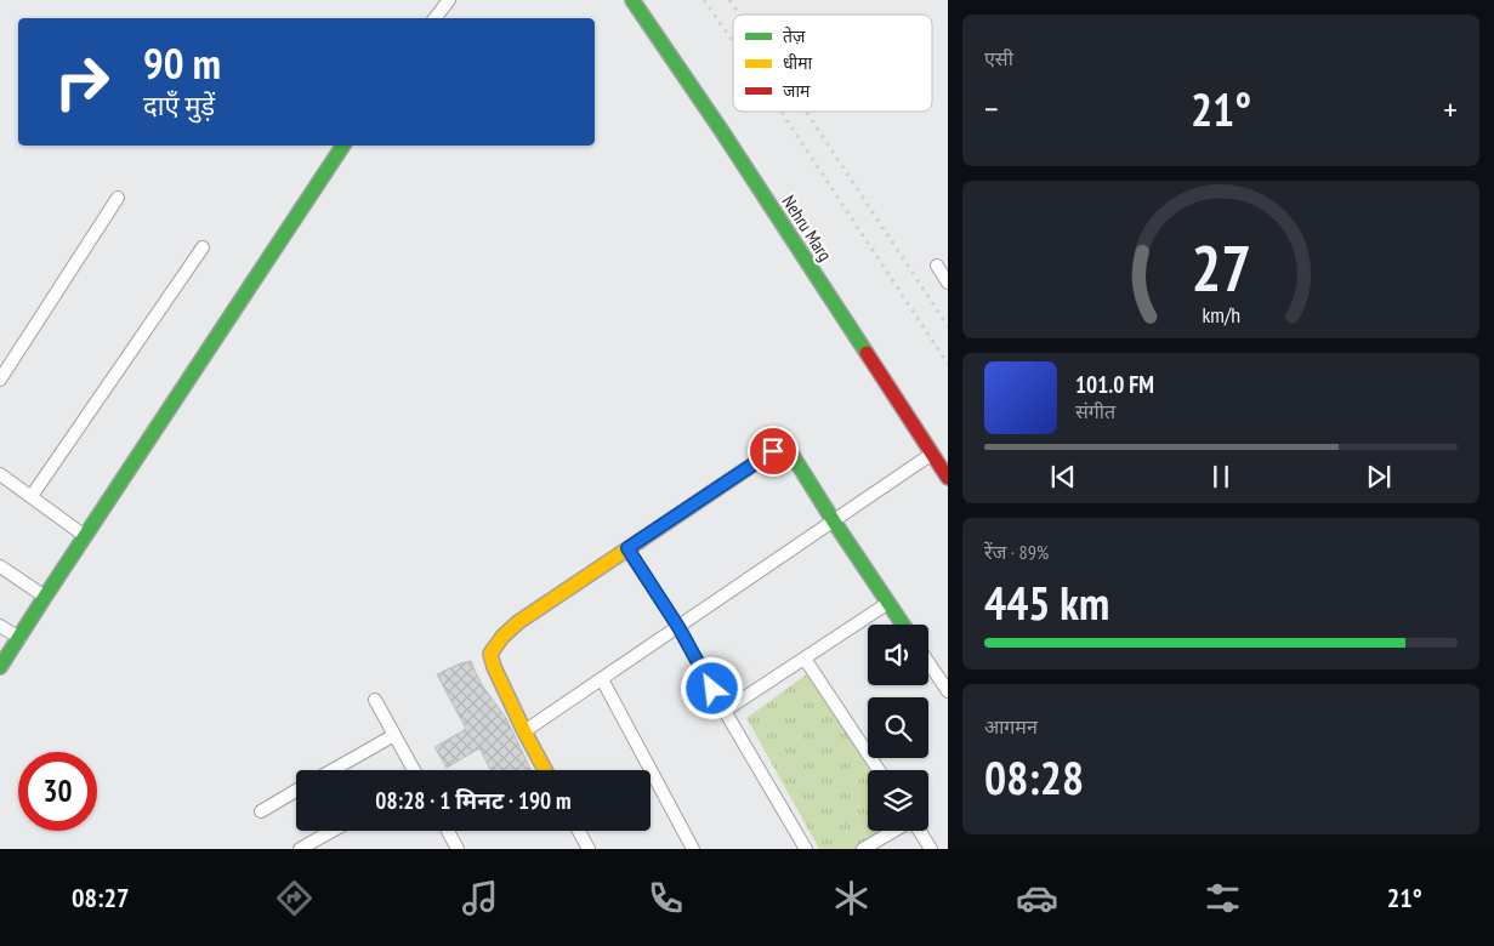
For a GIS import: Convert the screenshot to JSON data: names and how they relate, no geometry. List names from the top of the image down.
{
  "streets": {
    "street": ["Nehru Marg"]
  },
  "legend": ["तेज़", "धीमा", "जाम"],
  "page": {
    "tile": [
      "एसी",
      ["रेंज · 89%", "445 km"],
      ["आगमन", "08:28"]
    ],
    "turn": ["90 m", "दाएँ मुड़ें"],
    "heat": ["−", "21°", "+"],
    "song": ["101.0 FM", "संगीत"],
    "limit": "30",
    "trip": "08:28 · 1 मिनट · 190 m",
    "tabs": ["08:27", "21°"],
    "gauge": ["27", "km/h"]
  }
}
